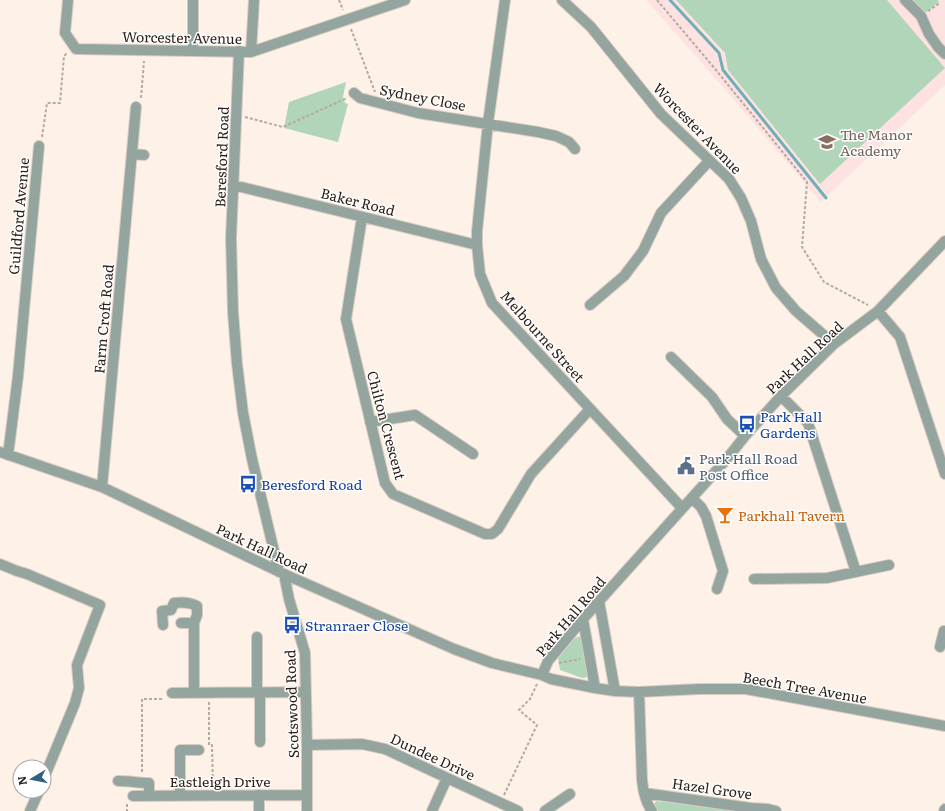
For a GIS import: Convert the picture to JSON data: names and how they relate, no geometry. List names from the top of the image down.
{
  "streets": {
    "street": [
      "Worcester Avenue",
      "Sydney Close",
      "Beresford Road",
      "Baker Road",
      "Guildford Avenue",
      "Farm Croft Road",
      "Melbourne Street",
      "Park Hall Road",
      "Chilton Crescent",
      "Beech Tree Avenue",
      "Scotswood Road",
      "Dundee Drive",
      "Eastleigh Drive",
      "Hazel Grove"
    ]
  },
  "crossings": [
    ["Worcester Avenue", "Beresford Road"],
    ["Worcester Avenue", "Park Hall Road"],
    ["Sydney Close", "Melbourne Street"],
    ["Beresford Road", "Baker Road"],
    ["Beresford Road", "Park Hall Road"],
    ["Beresford Road", "Scotswood Road"],
    ["Baker Road", "Melbourne Street"],
    ["Baker Road", "Chilton Crescent"],
    ["Guildford Avenue", "Park Hall Road"],
    ["Farm Croft Road", "Park Hall Road"],
    ["Melbourne Street", "Park Hall Road"],
    ["Melbourne Street", "Chilton Crescent"],
    ["Park Hall Road", "Beech Tree Avenue"],
    ["Park Hall Road", "Scotswood Road"],
    ["Scotswood Road", "Dundee Drive"],
    ["Scotswood Road", "Eastleigh Drive"]
  ],
  "places": {
    "school or university": ["The Manor Academy"],
    "bus stop": ["Park Hall Gardens", "Beresford Road", "Stranraer Close"],
    "public building": ["Park Hall Road Post Office"],
    "bar": ["Parkhall Tavern"]
  },
  "north": "left"
}
